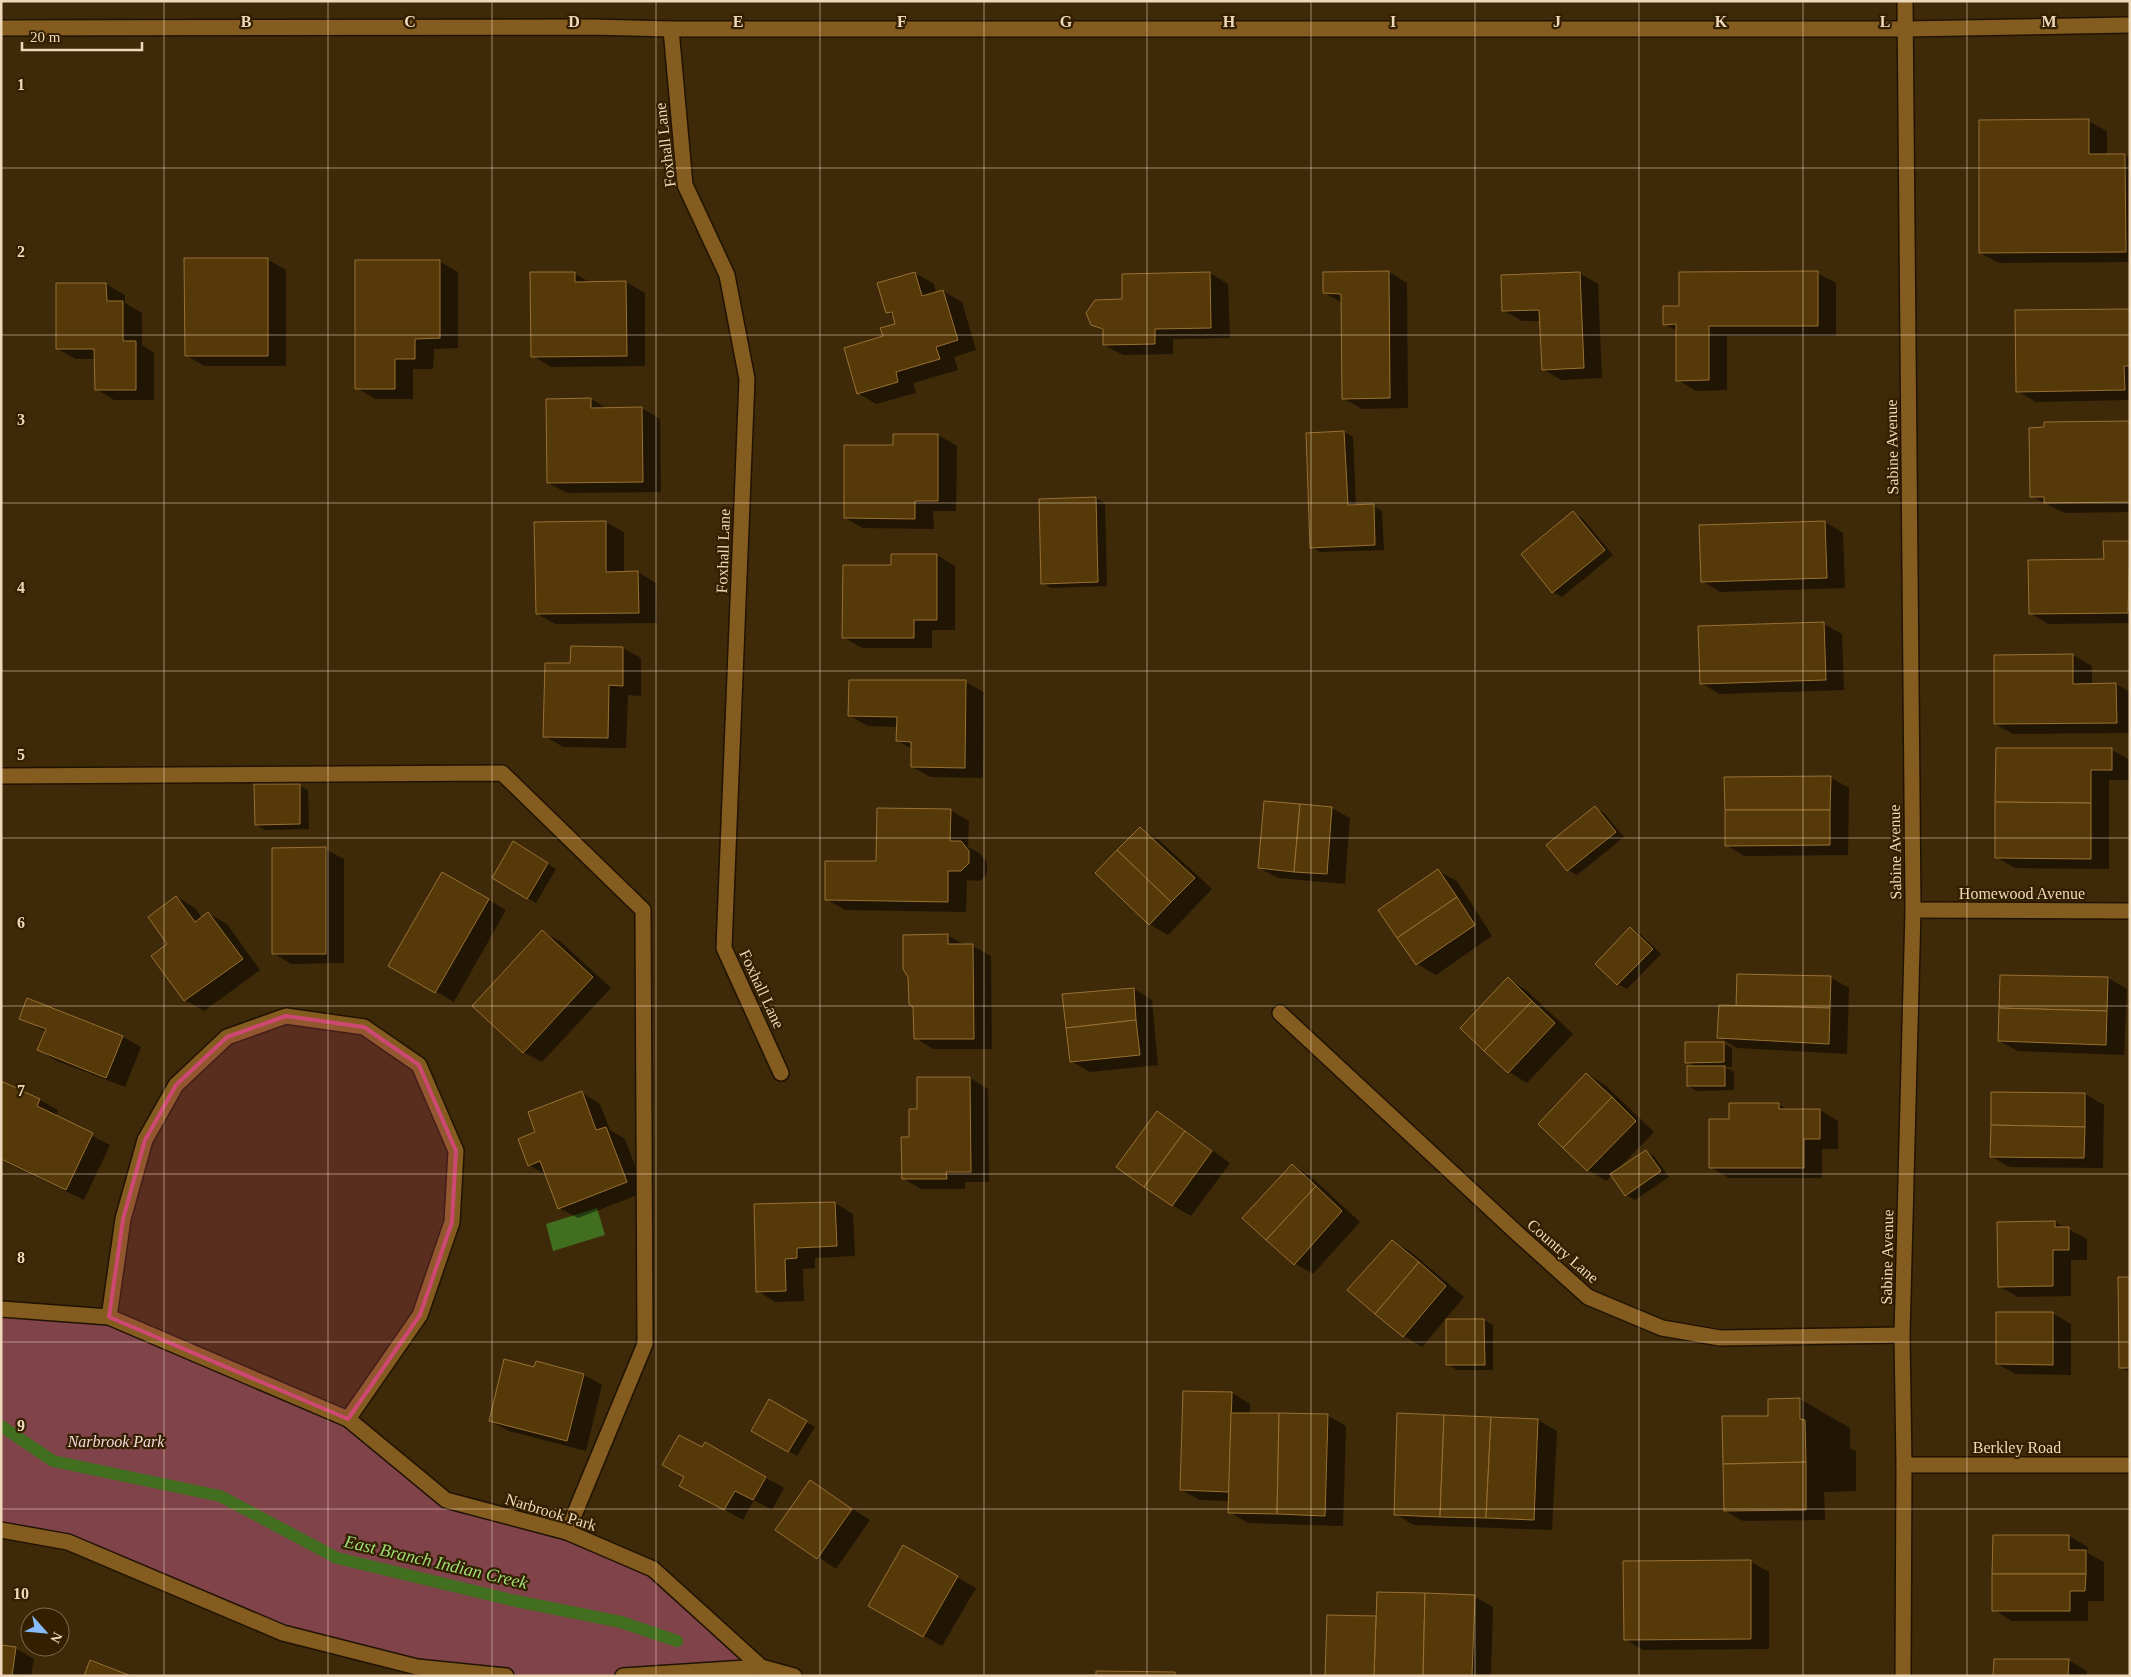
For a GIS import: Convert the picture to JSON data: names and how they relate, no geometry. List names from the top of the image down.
{
  "streets": {
    "street": [
      "Foxhall Lane",
      "Sabine Avenue",
      "Homewood Avenue",
      "Country Lane",
      "Berkley Road",
      "Narbrook Park"
    ]
  },
  "crossings": [
    ["Sabine Avenue", "Homewood Avenue"],
    ["Sabine Avenue", "Country Lane"],
    ["Sabine Avenue", "Berkley Road"]
  ],
  "water": ["East Branch Indian Creek"],
  "parks": ["Narbrook Park"],
  "scale_bar": "20 m",
  "north": "bottom right",
  "grid": {
    "columns": [
      "B",
      "C",
      "D",
      "E",
      "F",
      "G",
      "H",
      "I",
      "J",
      "K",
      "L",
      "M"
    ],
    "rows": [
      "1",
      "2",
      "3",
      "4",
      "5",
      "6",
      "7",
      "8",
      "9",
      "10"
    ]
  }
}
